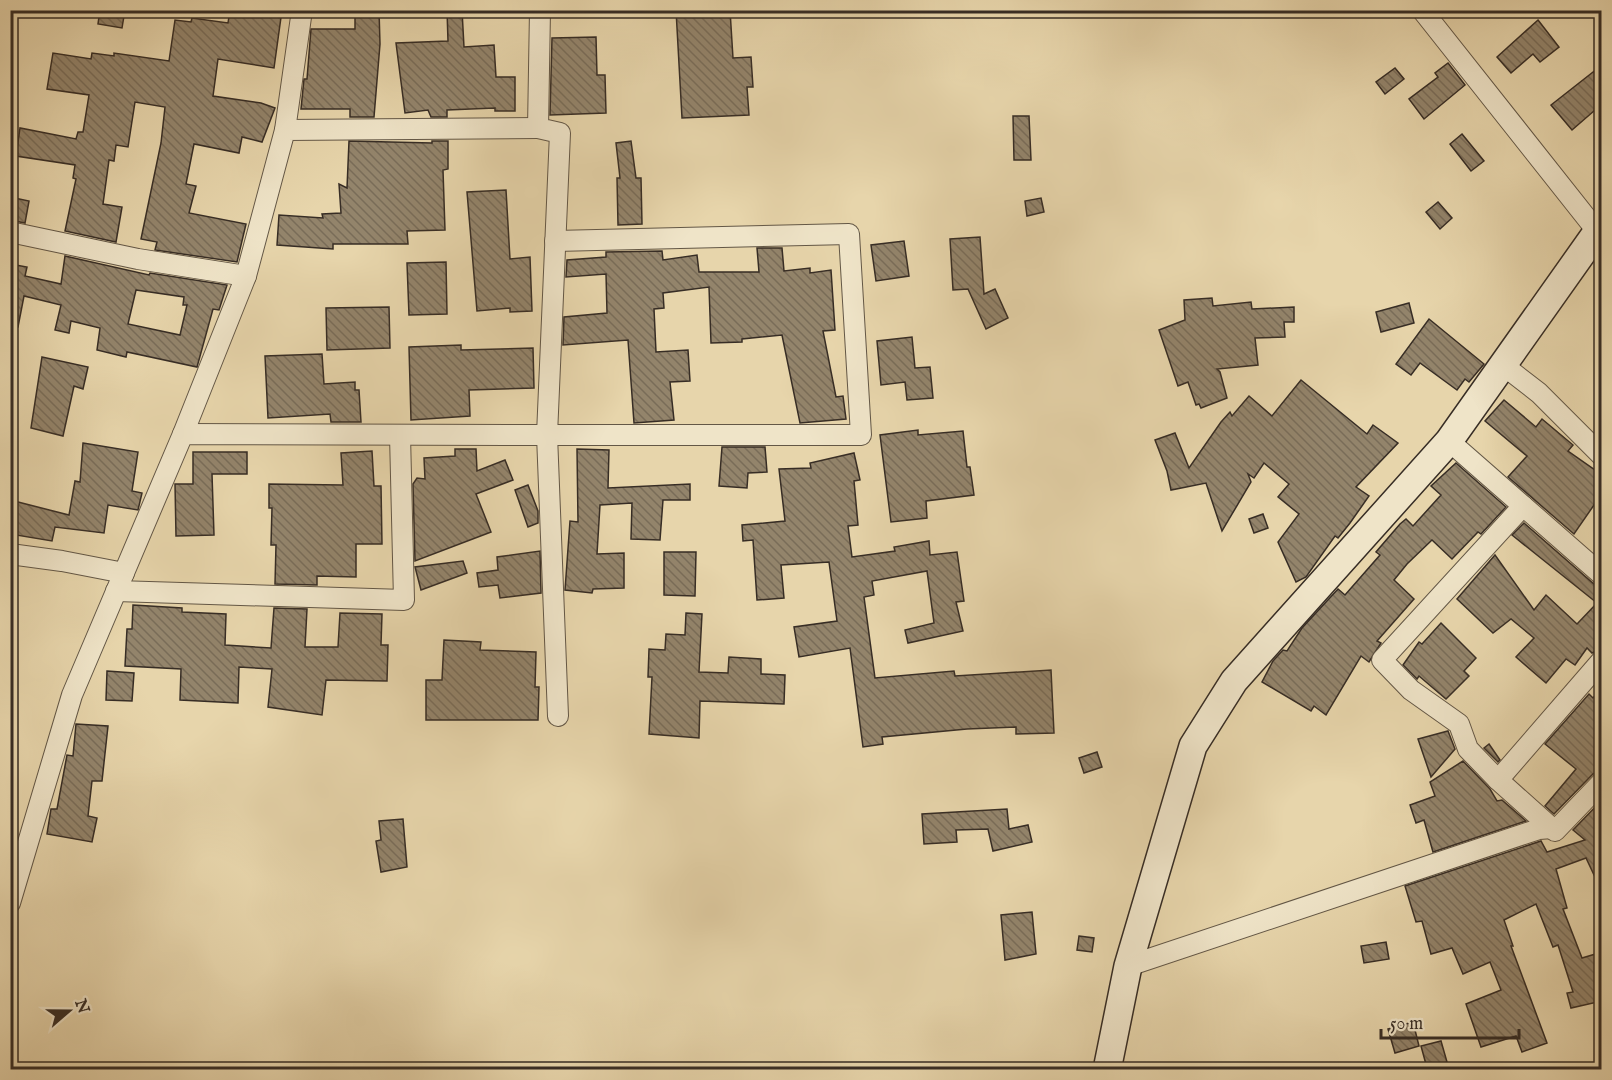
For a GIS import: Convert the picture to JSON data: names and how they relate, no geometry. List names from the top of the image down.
{
  "scale_bar": "50 m",
  "north": "right"
}
